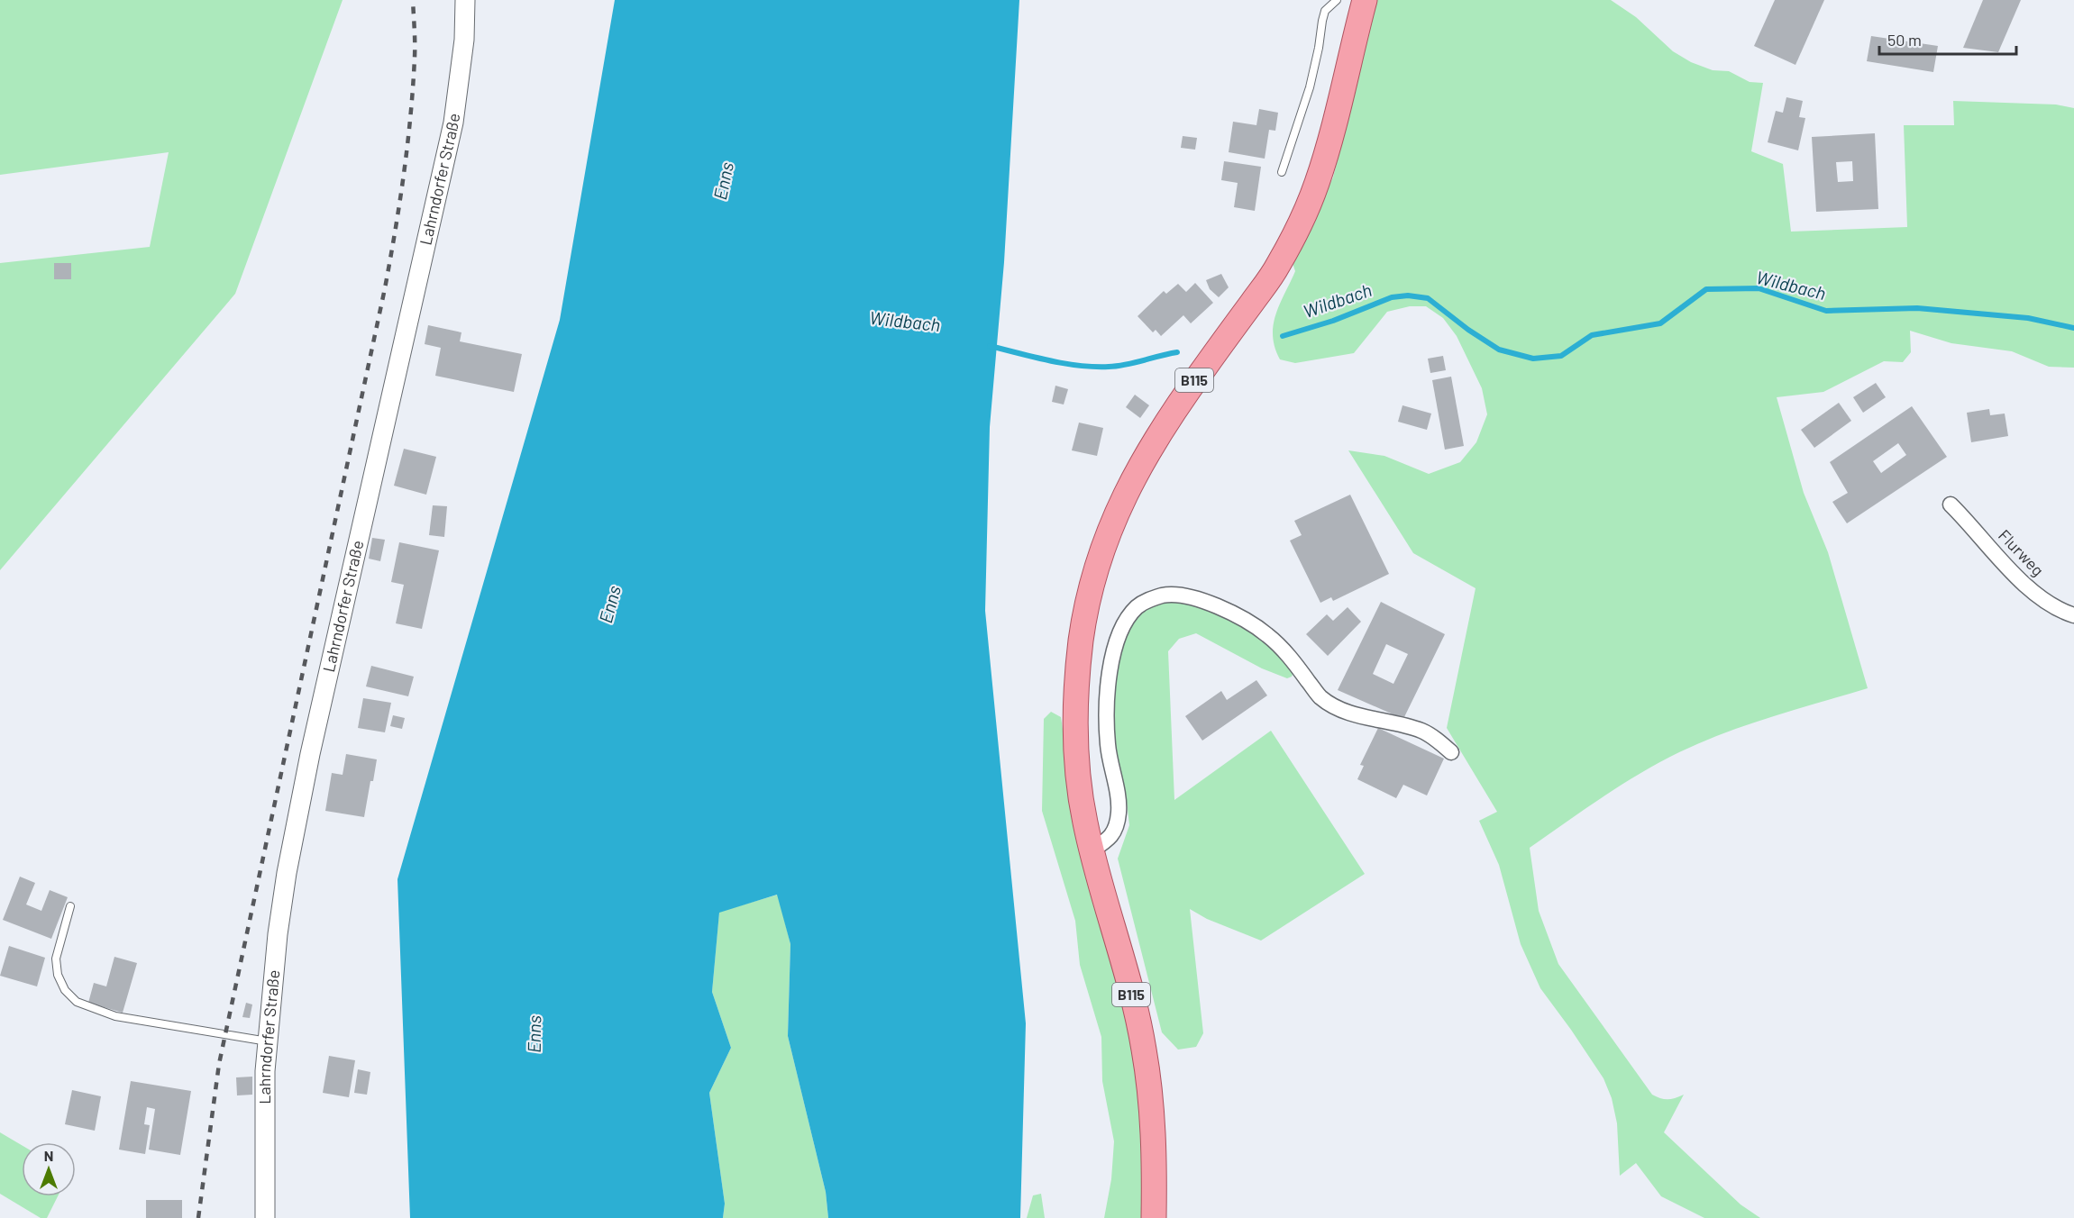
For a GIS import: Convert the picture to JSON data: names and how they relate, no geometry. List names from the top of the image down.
{
  "streets": {
    "main road": ["B115"],
    "street": ["Lahrndorfer Straße", "Flurweg"]
  },
  "water": ["Enns", "Wildbach"],
  "scale_bar": "50 m",
  "north": "top"
}
